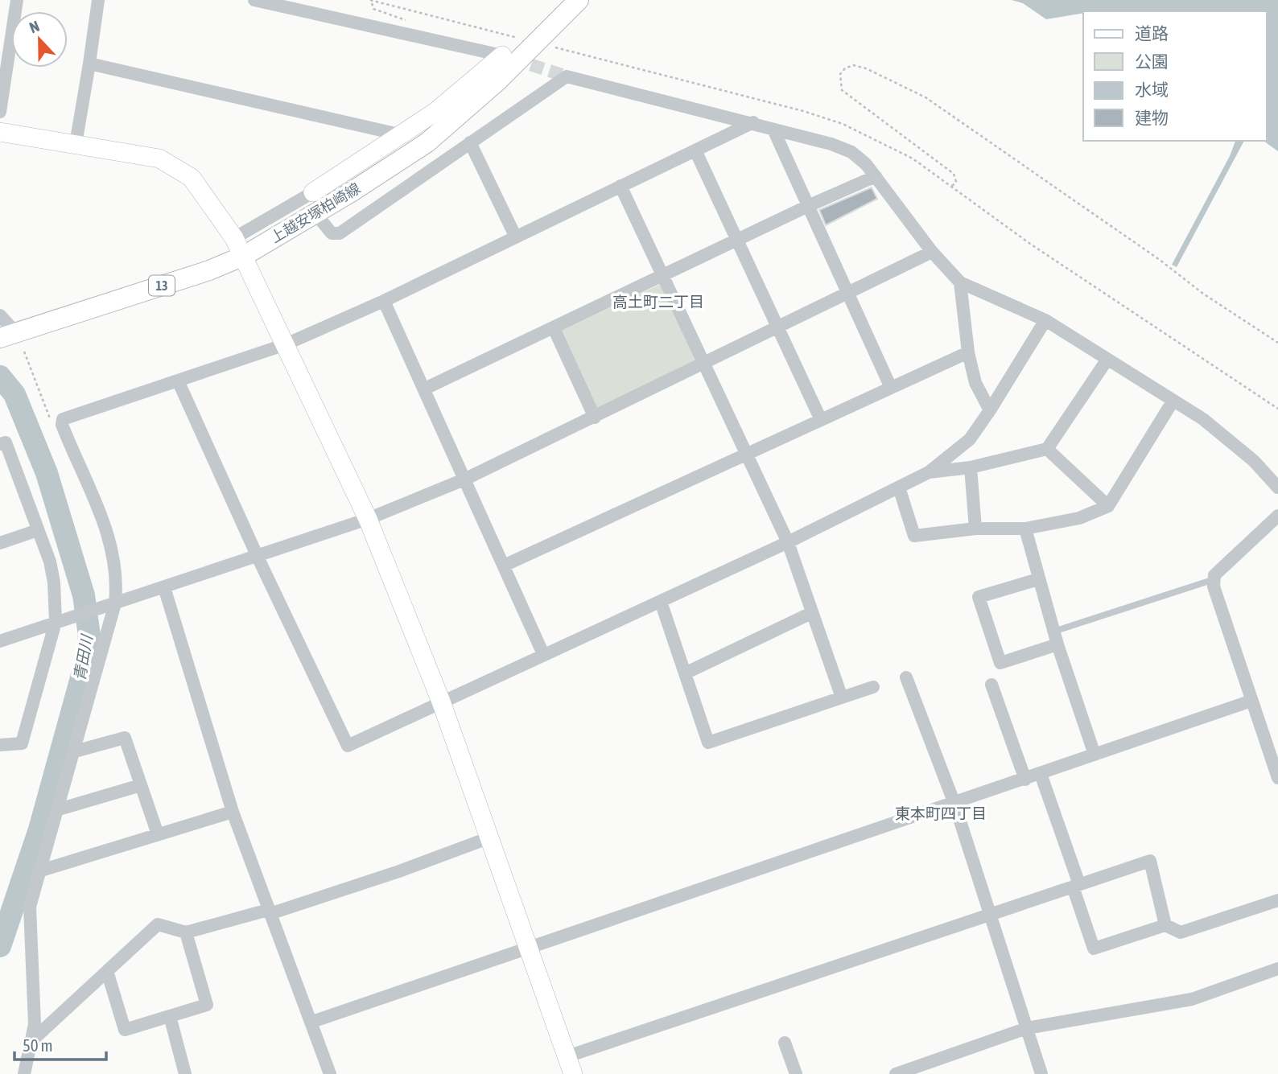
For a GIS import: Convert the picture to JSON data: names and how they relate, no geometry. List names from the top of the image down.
{
  "streets": {
    "main road": ["上越安塚柏崎線", "13"]
  },
  "districts": ["高土町二丁目", "東本町四丁目"],
  "water": ["青田川"],
  "legend": [
    "道路",
    "公園",
    "水域",
    "建物"
  ],
  "scale_bar": "50 m",
  "north": "top"
}
